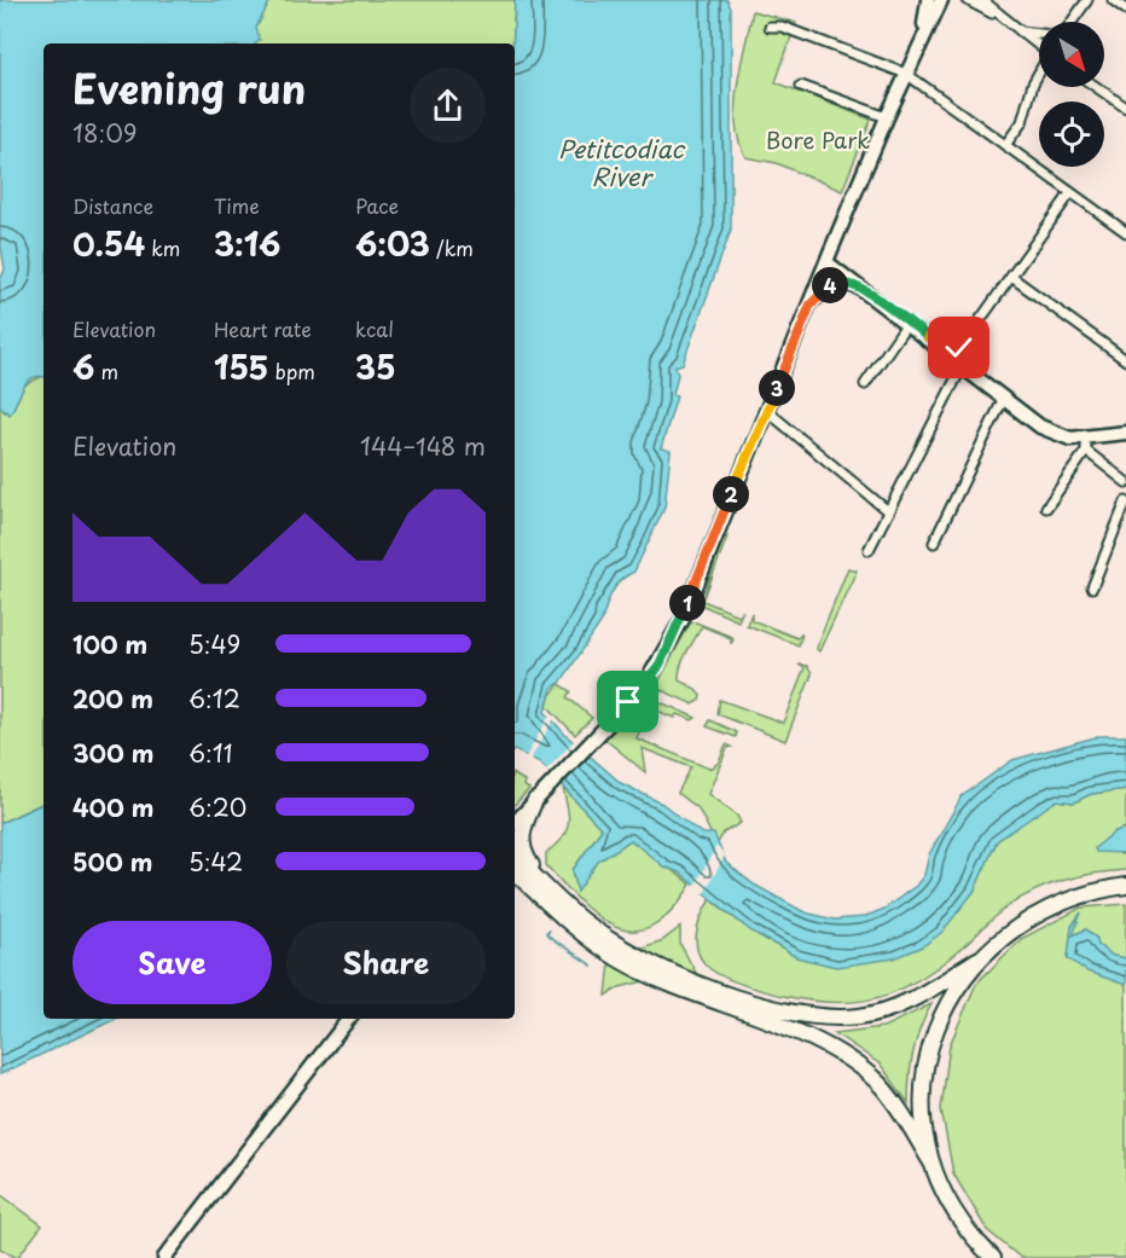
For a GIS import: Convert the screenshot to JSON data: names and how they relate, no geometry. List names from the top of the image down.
{
  "water": ["Petitcodiac River"],
  "parks": ["Bore Park"],
  "north": "bottom right",
  "page": {
    "heading": ["Evening run", "18:09"],
    "stats": [
      ["Distance", "0.54 km"],
      ["Time", "3:16"],
      ["Pace", "6:03 /km"],
      ["Elevation", "6 m"],
      ["Heart rate", "155 bpm"],
      ["kcal", "35"]
    ],
    "pins": [
      "4",
      "3",
      "2",
      "1"
    ],
    "chart": ["Elevation", "144–148 m"],
    "list": [
      {
        "name": "100 m",
        "note": "5:49"
      },
      {
        "name": "200 m",
        "note": "6:12"
      },
      {
        "name": "300 m",
        "note": "6:11"
      },
      {
        "name": "400 m",
        "note": "6:20"
      },
      {
        "name": "500 m",
        "note": "5:42"
      }
    ],
    "buttons": ["Save", "Share"]
  }
}
